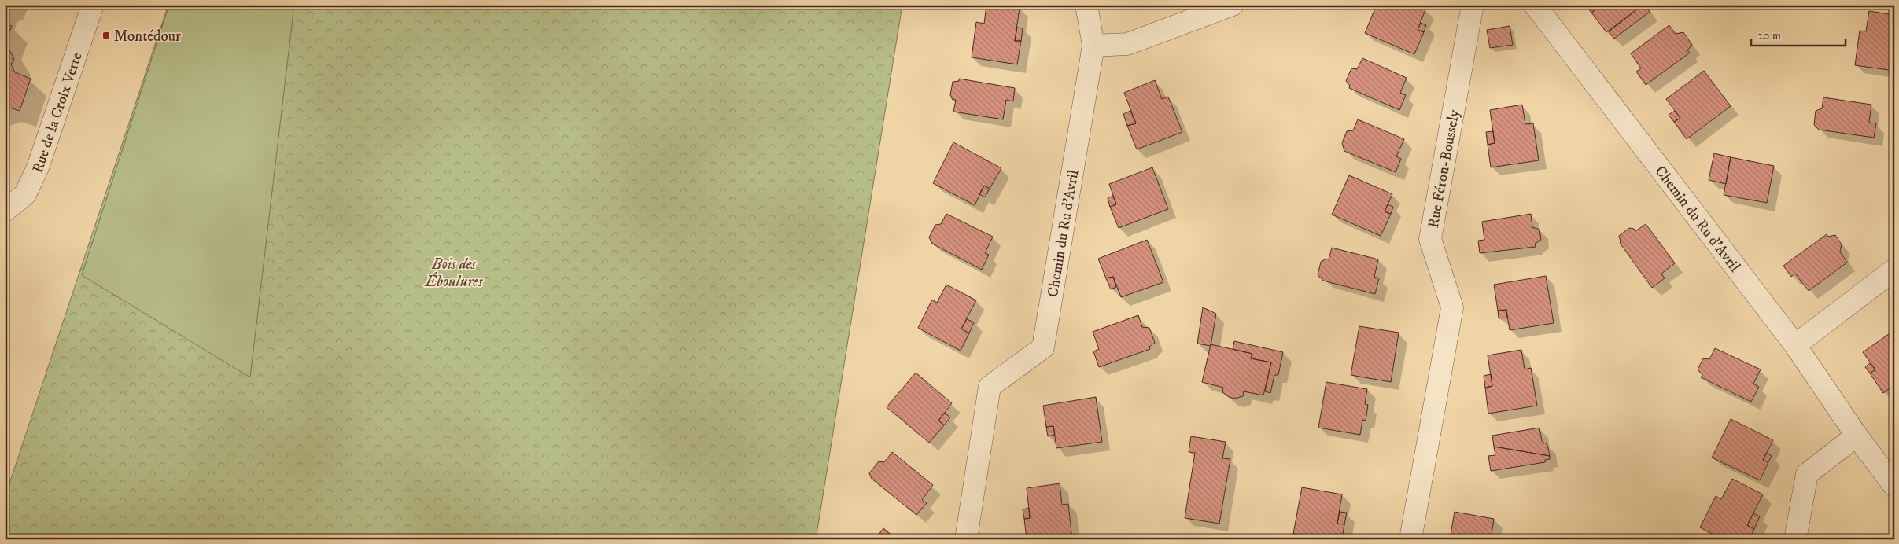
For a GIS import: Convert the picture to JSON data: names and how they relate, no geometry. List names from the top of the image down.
{
  "streets": {
    "street": ["Rue de la Croix Verte", "Rue Féron-Boussely", "Chemin du Ru d'Avril"]
  },
  "parks": ["Bois des Éboulures"],
  "places": {
    "transit": ["Montédour"]
  },
  "scale_bar": "20 m"
}
